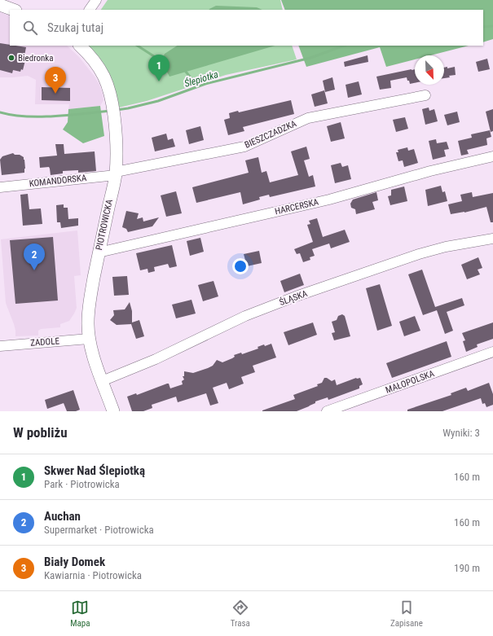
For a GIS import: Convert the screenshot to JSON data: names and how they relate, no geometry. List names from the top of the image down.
{
  "streets": {
    "street": [
      "BIESZCZADZKA",
      "KOMANDORSKA",
      "HARCERSKA",
      "PIOTROWICKA",
      "ŚLĄSKA",
      "ZADOLE",
      "MAŁOPOLSKA"
    ]
  },
  "crossings": [
    ["BIESZCZADZKA", "KOMANDORSKA"],
    ["BIESZCZADZKA", "PIOTROWICKA"],
    ["KOMANDORSKA", "PIOTROWICKA"],
    ["HARCERSKA", "PIOTROWICKA"],
    ["PIOTROWICKA", "ŚLĄSKA"],
    ["PIOTROWICKA", "ZADOLE"]
  ],
  "water": ["Ślepiotka"],
  "places": ["Biedronka"],
  "north": "bottom right",
  "page": {
    "search": "Szukaj tutaj",
    "pins": ["1", "3", "2"],
    "heading": ["W pobliżu", "Wyniki: 3"],
    "list": [
      {
        "mark": "1",
        "name": "Skwer Nad Ślepiotką",
        "note": "Park · Piotrowicka",
        "value": "160 m"
      },
      {
        "mark": "2",
        "name": "Auchan",
        "note": "Supermarket · Piotrowicka",
        "value": "160 m"
      },
      {
        "mark": "3",
        "name": "Biały Domek",
        "note": "Kawiarnia · Piotrowicka",
        "value": "190 m"
      }
    ],
    "nav": ["Mapa", "Trasa", "Zapisane"]
  }
}
